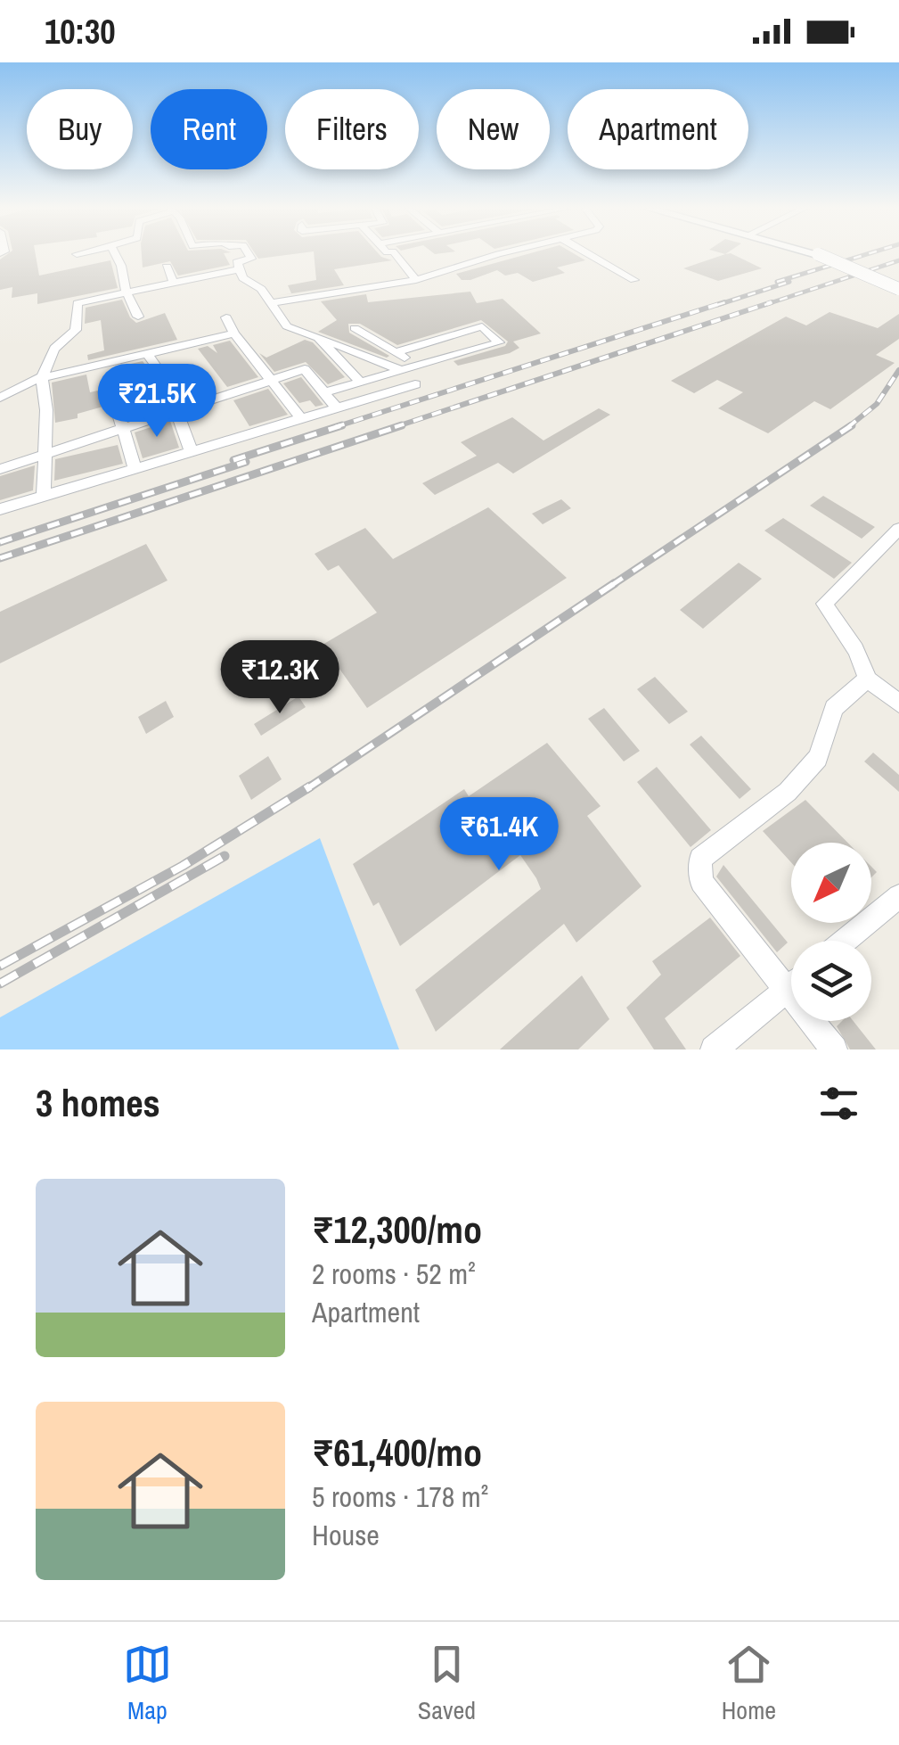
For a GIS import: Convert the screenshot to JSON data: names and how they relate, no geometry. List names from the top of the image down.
{
  "north": "bottom left",
  "page": {
    "status": "10:30",
    "chip": [
      "Buy",
      "Rent",
      "Filters",
      "New",
      "Apartment"
    ],
    "price": ["₹21.5K", "₹12.3K", "₹61.4K"],
    "heading": "3 homes",
    "list": [
      {
        "name": "₹12,300/mo",
        "note": "2 rooms · 52 m² · Apartment"
      },
      {
        "name": "₹61,400/mo",
        "note": "5 rooms · 178 m² · House"
      }
    ],
    "tabs": ["Map", "Saved", "Home"]
  }
}
